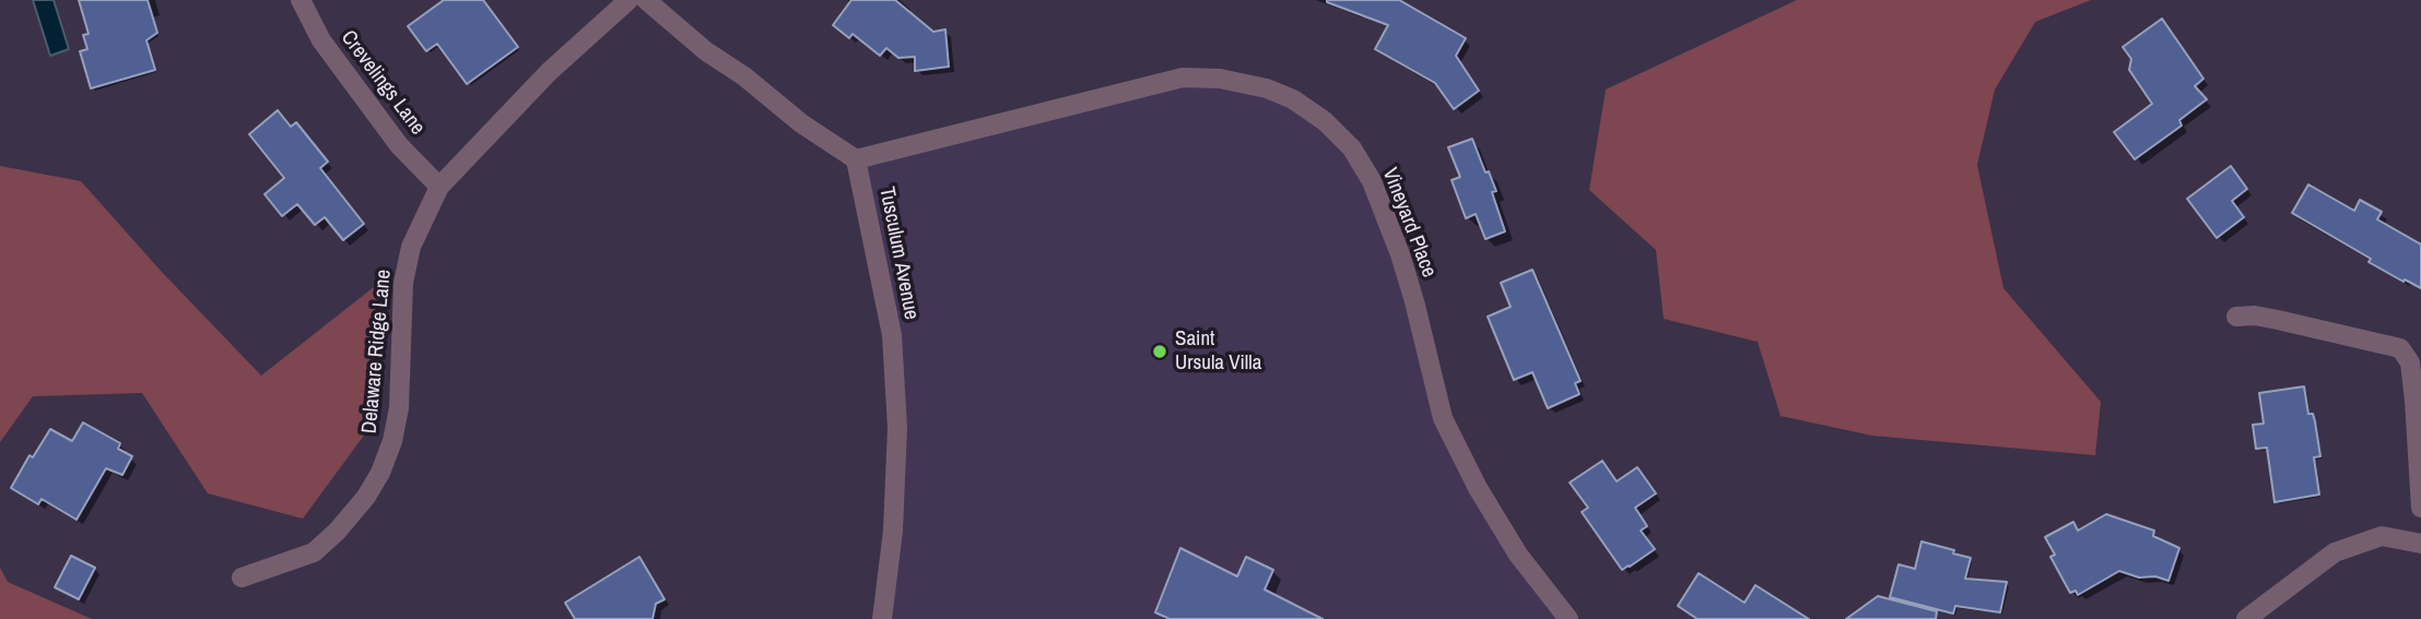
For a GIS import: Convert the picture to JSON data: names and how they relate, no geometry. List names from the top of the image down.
{
  "streets": {
    "street": [
      "Crevelings Lane",
      "Vineyard Place",
      "Tusculum Avenue",
      "Delaware Ridge Lane"
    ]
  },
  "crossings": [
    ["Crevelings Lane", "Delaware Ridge Lane"],
    ["Vineyard Place", "Tusculum Avenue"]
  ],
  "places": ["Saint Ursula Villa"]
}
